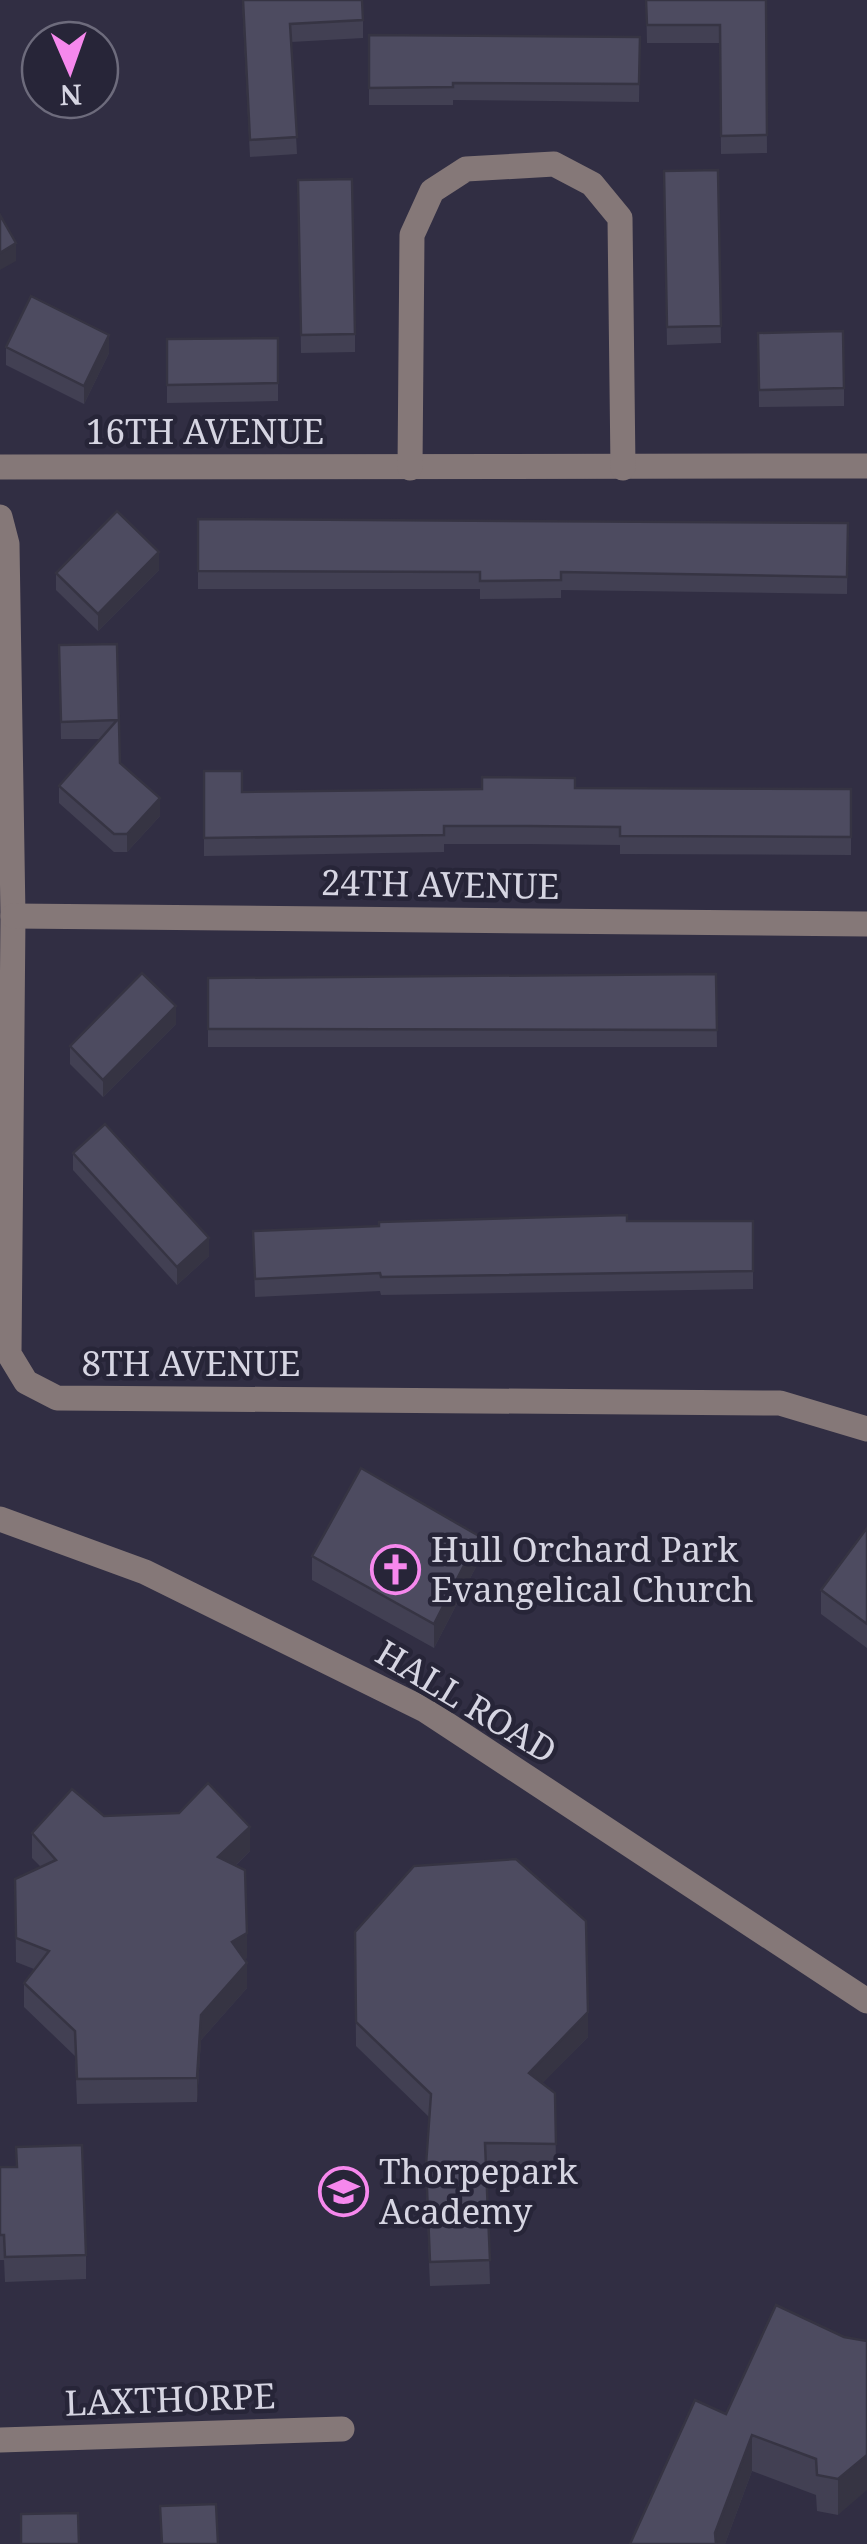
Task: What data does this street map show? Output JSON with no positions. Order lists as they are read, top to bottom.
{
  "streets": {
    "street": [
      "16TH AVENUE",
      "24TH AVENUE",
      "8TH AVENUE",
      "HALL ROAD",
      "LAXTHORPE"
    ]
  },
  "crossings": [
    ["24TH AVENUE", "8TH AVENUE"]
  ],
  "places": {
    "church": ["Hull Orchard Park Evangelical Church"],
    "school or university": ["Thorpepark Academy"]
  },
  "north": "bottom"
}
